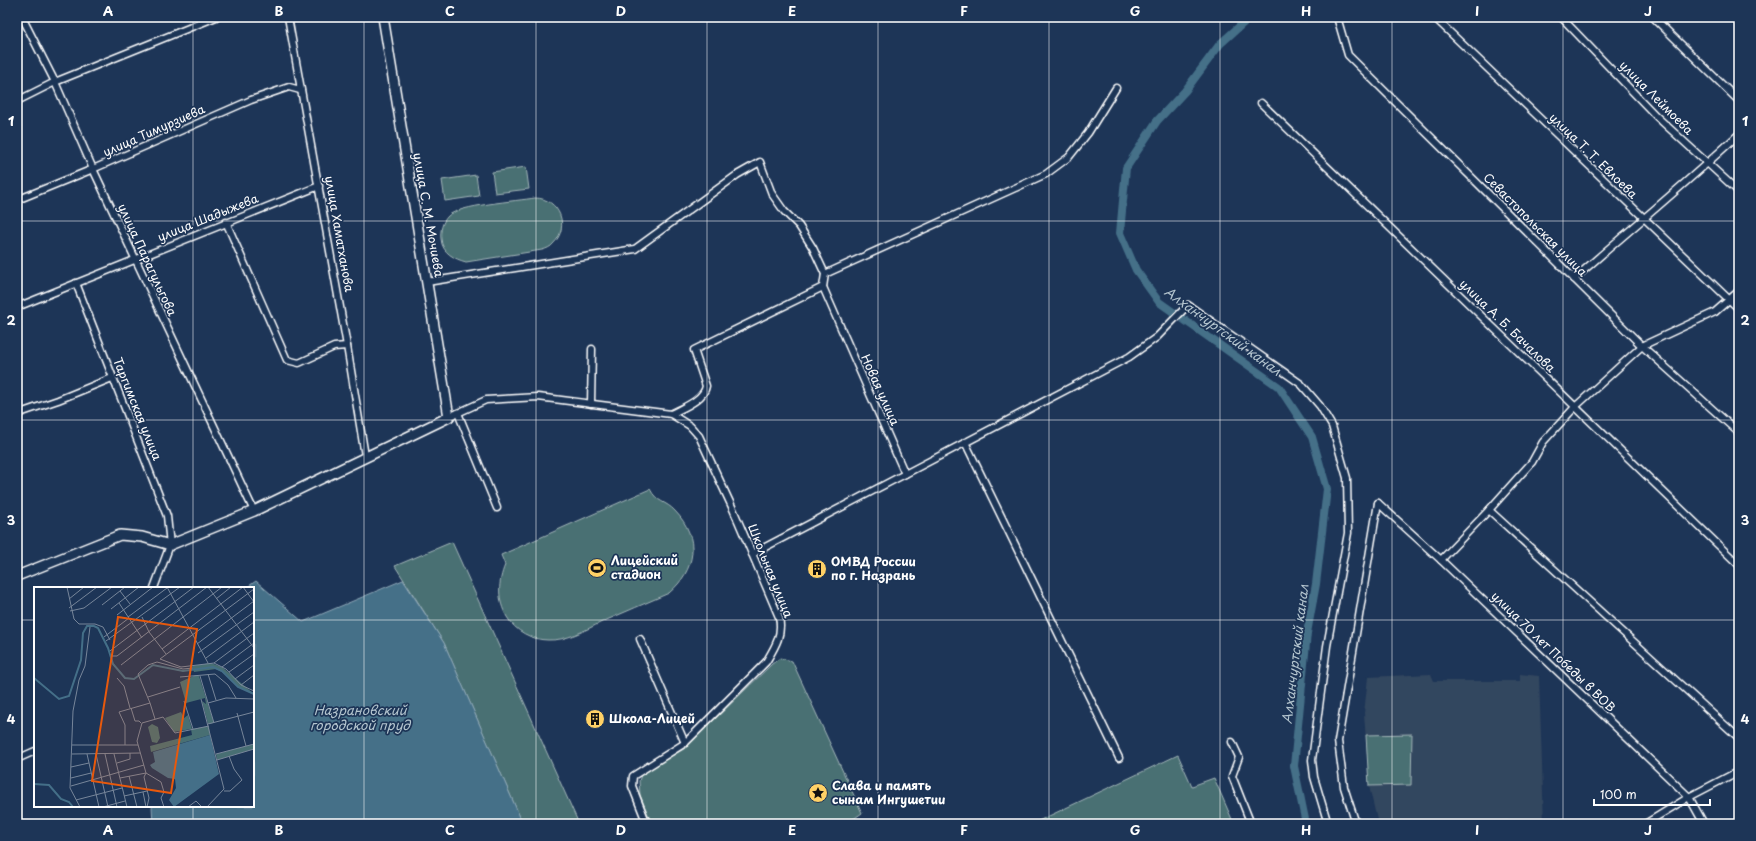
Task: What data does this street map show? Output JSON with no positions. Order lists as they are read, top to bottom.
{
  "streets": {
    "street": [
      "улица Леймоева",
      "улица Тимурзиева",
      "улица Т. Т. Евлоева",
      "улица С. М. Мочиева",
      "улица Шадыжева",
      "Севастопольская улица",
      "улица Хаматханова",
      "улица Парагульгова",
      "улица А. Б. Бачалова",
      "Новая улица",
      "Таргимская улица",
      "Школьная улица",
      "улица 70 лет Победы в ВОВ"
    ]
  },
  "crossings": [
    ["улица Тимурзиева", "улица Хаматханова"],
    ["улица Тимурзиева", "улица Парагульгова"],
    ["улица С. М. Мочиева", "Новая улица"],
    ["улица Шадыжева", "улица Хаматханова"],
    ["улица Шадыжева", "улица Парагульгова"],
    ["улица Шадыжева", "Таргимская улица"]
  ],
  "water": ["Алханчуртский канал", "Назрановский городской пруд"],
  "places": {
    "sports": ["Лицейский стадион"],
    "building": ["ОМВД России по г. Назрань", "Школа-Лицей"],
    "place": ["Слава и память сынам Ингушетии"]
  },
  "scale_bar": "100 m",
  "grid": {
    "columns": [
      "A",
      "B",
      "C",
      "D",
      "E",
      "F",
      "G",
      "H",
      "I",
      "J"
    ],
    "rows": [
      "1",
      "2",
      "3",
      "4"
    ]
  }
}
